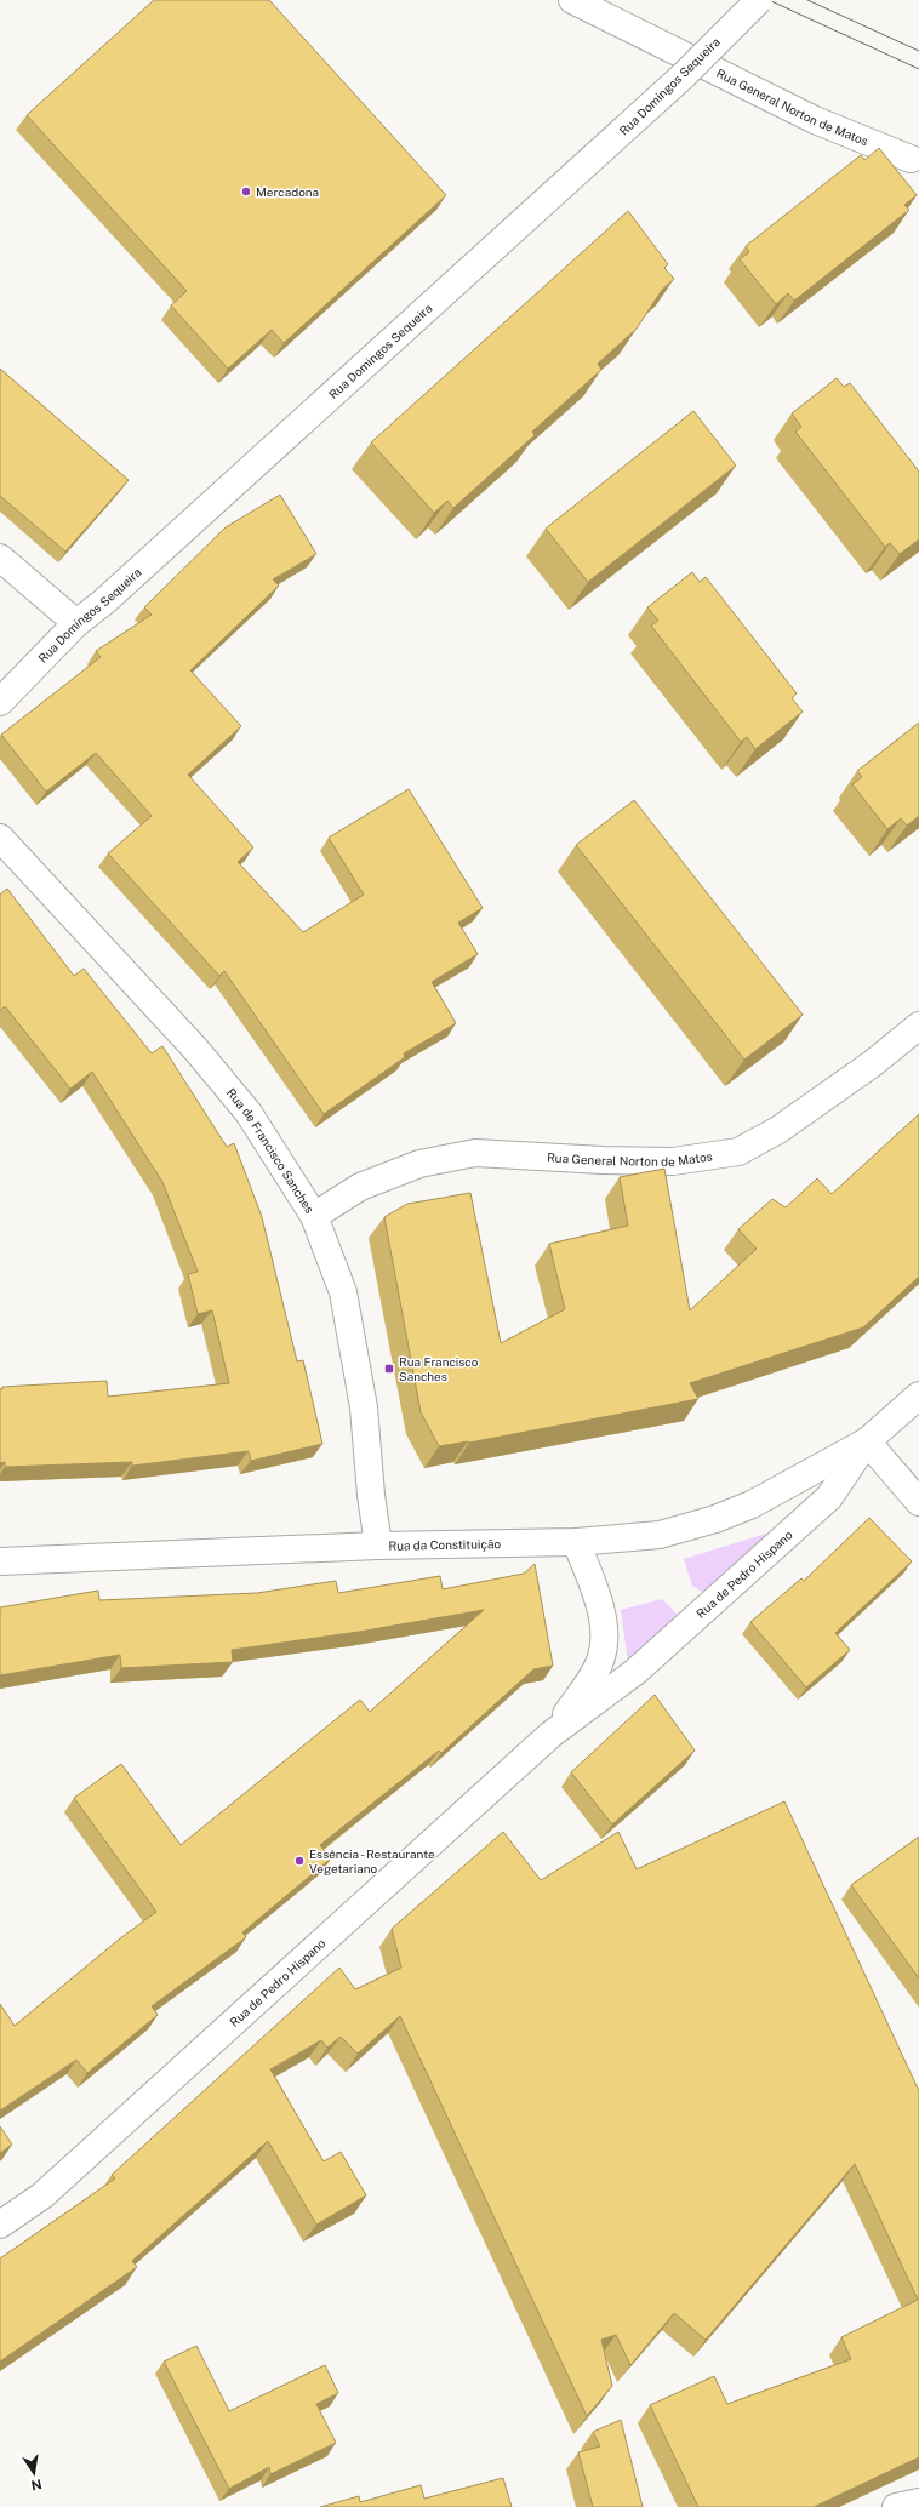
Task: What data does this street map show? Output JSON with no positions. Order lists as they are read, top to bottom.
{
  "streets": {
    "street": [
      "Rua Domingos Sequeira",
      "Rua General Norton de Matos",
      "Rua de Francisco Sanches",
      "Rua da Constituição",
      "Rua de Pedro Hispano"
    ]
  },
  "crossings": [
    ["Rua General Norton de Matos", "Rua de Francisco Sanches"],
    ["Rua de Francisco Sanches", "Rua da Constituição"],
    ["Rua da Constituição", "Rua de Pedro Hispano"]
  ],
  "places": {
    "other": ["Mercadona", "Essência - Restaurante Vegetariano"],
    "transit": ["Rua Francisco Sanches"]
  },
  "north": "bottom"
}
